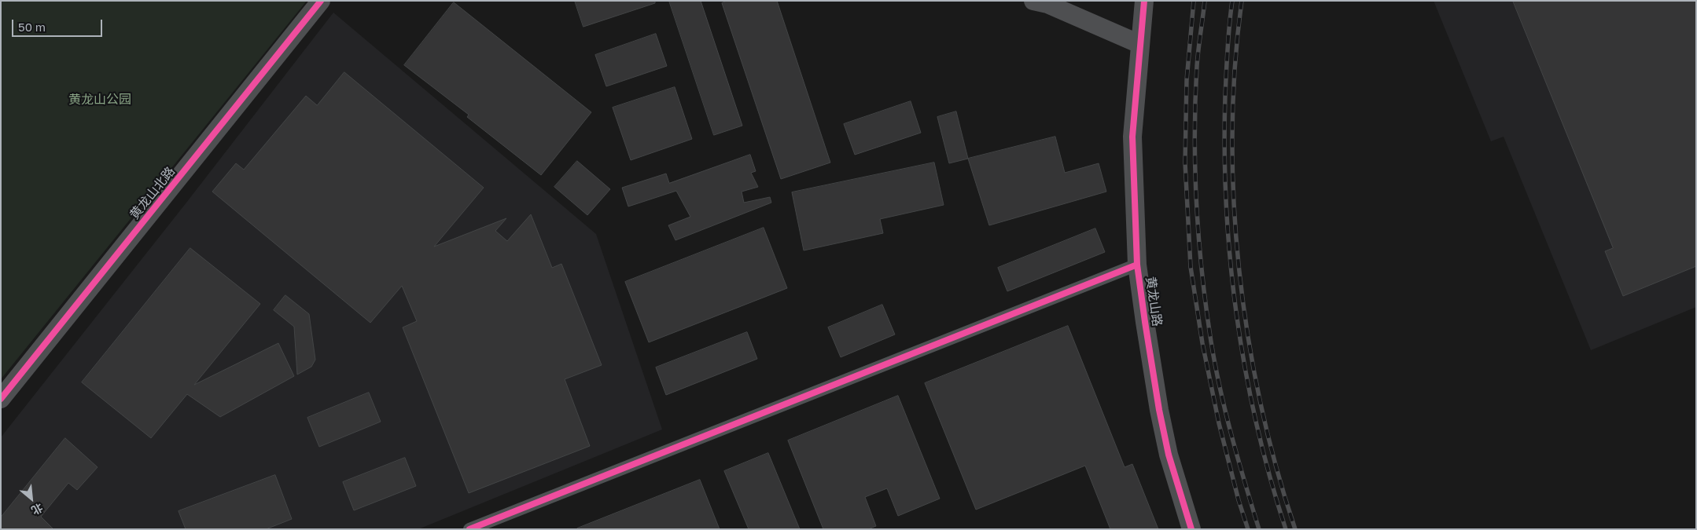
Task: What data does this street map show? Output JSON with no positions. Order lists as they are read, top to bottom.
{
  "streets": {
    "street": ["黄龙山北路", "黄龙山路"]
  },
  "parks": ["黄龙山公园"],
  "scale_bar": "50 m",
  "north": "bottom right"
}
